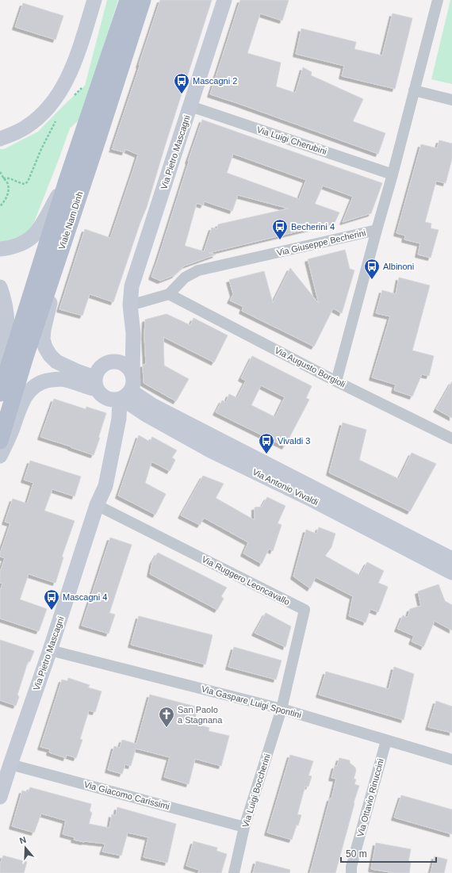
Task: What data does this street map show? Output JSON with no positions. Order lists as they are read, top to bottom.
{
  "streets": {
    "main road": ["Viale Nam Dinh"],
    "street": [
      "Via Luigi Cherubini",
      "Via Pietro Mascagni",
      "Via Giuseppe Becherini",
      "Via Augusto Borgioli",
      "Via Antonio Vivaldi",
      "Via Ruggero Leoncavallo",
      "Via Gaspare Luigi Spontini",
      "Via Luigi Boccherini",
      "Via Giacomo Carissimi",
      "Via Ottavio Rinuccini"
    ]
  },
  "crossings": [
    ["Via Luigi Cherubini", "Via Pietro Mascagni"],
    ["Via Luigi Cherubini", "Via Giuseppe Becherini"],
    ["Via Pietro Mascagni", "Via Antonio Vivaldi"],
    ["Via Pietro Mascagni", "Via Ruggero Leoncavallo"],
    ["Via Pietro Mascagni", "Via Gaspare Luigi Spontini"],
    ["Via Pietro Mascagni", "Via Giacomo Carissimi"],
    ["Via Giuseppe Becherini", "Via Augusto Borgioli"],
    ["Via Ruggero Leoncavallo", "Via Gaspare Luigi Spontini"],
    ["Via Ruggero Leoncavallo", "Via Luigi Boccherini"],
    ["Via Gaspare Luigi Spontini", "Via Luigi Boccherini"],
    ["Via Gaspare Luigi Spontini", "Via Ottavio Rinuccini"],
    ["Via Luigi Boccherini", "Via Giacomo Carissimi"]
  ],
  "places": {
    "bus stop": [
      "Mascagni 2",
      "Becherini 4",
      "Albinoni",
      "Vivaldi 3",
      "Mascagni 4"
    ],
    "church": ["San Paolo a Stagnana"]
  },
  "scale_bar": "50 m",
  "north": "top"
}
